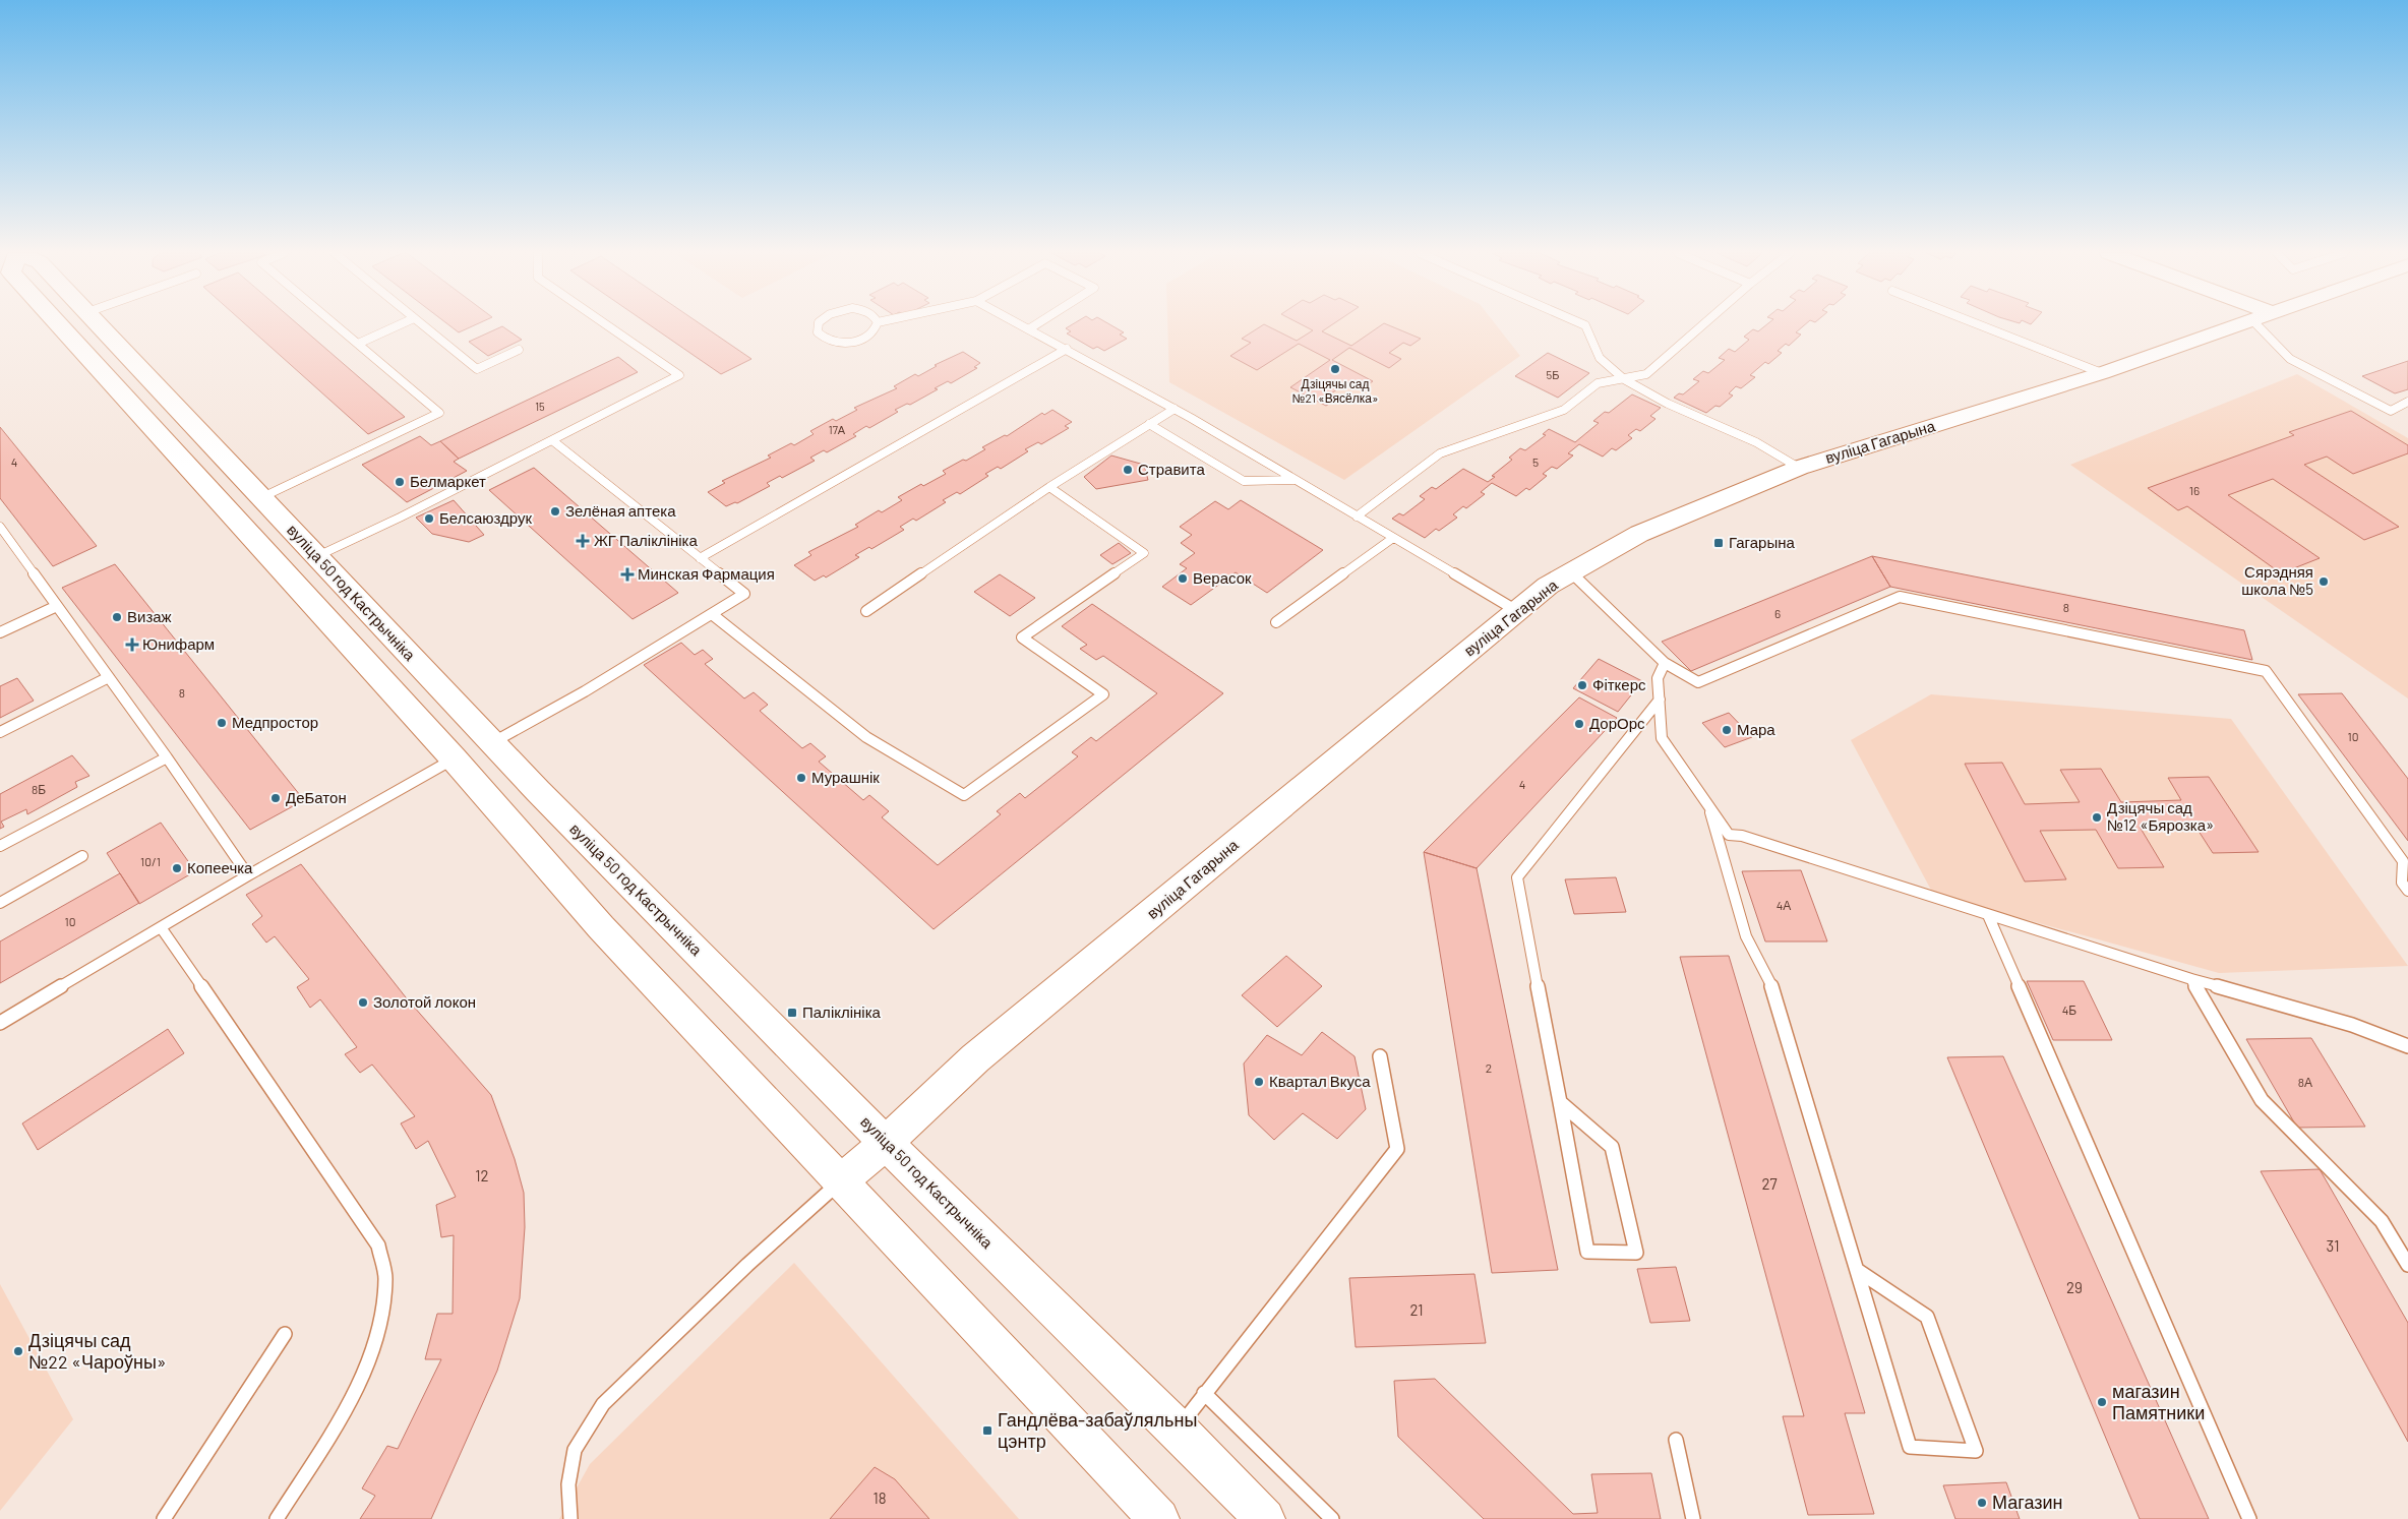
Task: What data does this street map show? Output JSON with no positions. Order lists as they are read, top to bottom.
{
  "streets": {
    "main road": ["вуліца Гагарына", "вуліца 50 год Кастрычніка"]
  },
  "crossings": [
    ["вуліца Гагарына", "вуліца 50 год Кастрычніка"]
  ],
  "places": {
    "other": [
      "Дзіцячы сад №21 «Вясёлка»",
      "Стравита",
      "Белмаркет",
      "Зелёная аптека",
      "Белсаюздрук",
      "Верасок",
      "Сярэдняя школа №5",
      "Визаж",
      "Фіткерс",
      "Медпростор",
      "ДорОрс",
      "Мара",
      "Мурашнік",
      "ДеБатон",
      "Дзіцячы сад №12 «Бярозка»",
      "Копеечка",
      "Золотой локон",
      "Квартал Вкуса",
      "Дзіцячы сад №22 «Чароўны»",
      "магазин Памятники",
      "Магазин"
    ],
    "health": ["ЖГ Паліклініка", "Минская Фармация", "Юнифарм"],
    "transit": ["Гагарына", "Паліклініка", "Гандлёва-забаўляльны цэнтр"]
  },
  "house_numbers": [
    "5Б",
    "15",
    "17А",
    "4",
    "5",
    "16",
    "8",
    "6",
    "8",
    "10",
    "4",
    "8Б",
    "10/1",
    "4А",
    "10",
    "4Б",
    "2",
    "8А",
    "12",
    "27",
    "31",
    "29",
    "21",
    "18"
  ]
}
